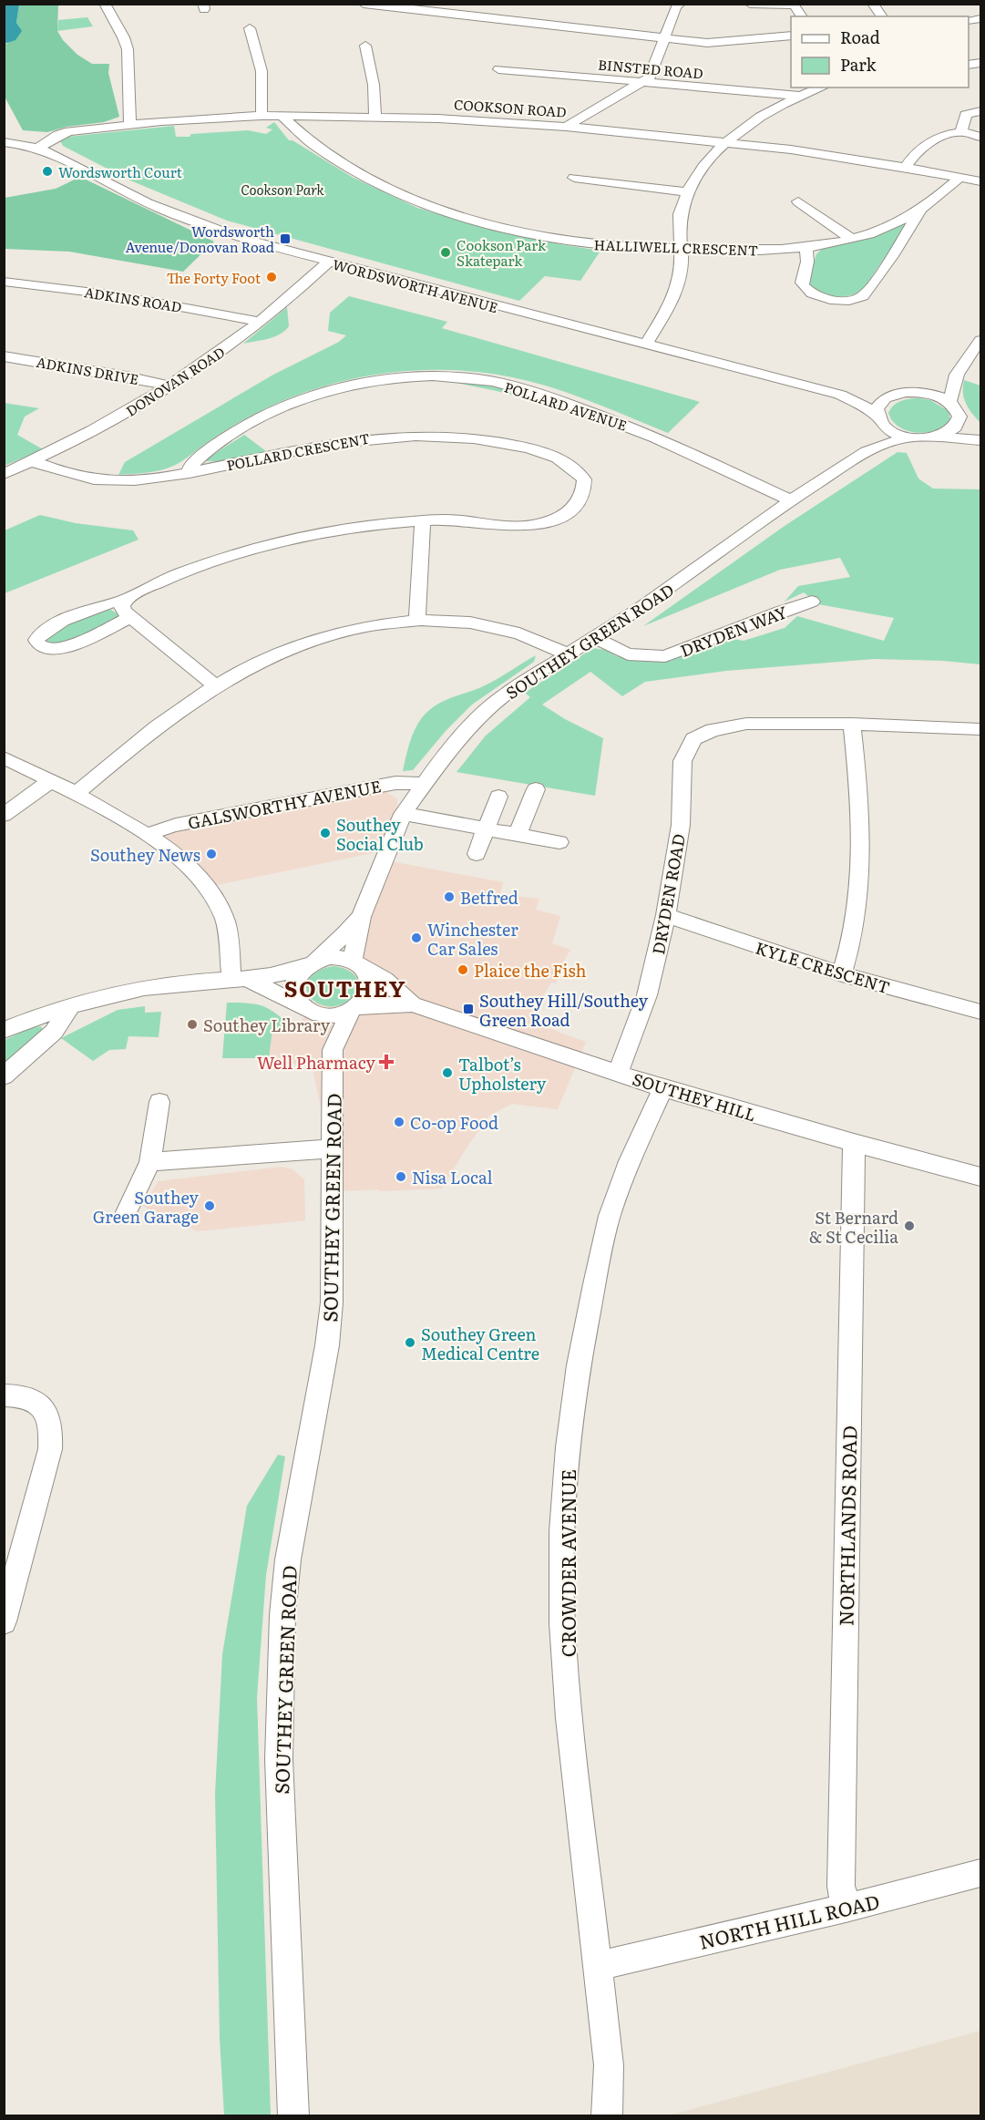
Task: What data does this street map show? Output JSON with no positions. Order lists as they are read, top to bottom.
{
  "streets": {
    "street": [
      "BINSTED ROAD",
      "COOKSON ROAD",
      "HALLIWELL CRESCENT",
      "WORDSWORTH AVENUE",
      "ADKINS ROAD",
      "ADKINS DRIVE",
      "DONOVAN ROAD",
      "POLLARD AVENUE",
      "POLLARD CRESCENT",
      "DRYDEN WAY",
      "SOUTHEY GREEN ROAD",
      "GALSWORTHY AVENUE",
      "DRYDEN ROAD",
      "KYLE CRESCENT",
      "SOUTHEY HILL",
      "NORTHLANDS ROAD",
      "CROWDER AVENUE",
      "NORTH HILL ROAD"
    ]
  },
  "crossings": [
    ["COOKSON ROAD", "HALLIWELL CRESCENT"],
    ["COOKSON ROAD", "WORDSWORTH AVENUE"],
    ["WORDSWORTH AVENUE", "DONOVAN ROAD"],
    ["WORDSWORTH AVENUE", "SOUTHEY GREEN ROAD"],
    ["ADKINS ROAD", "DONOVAN ROAD"],
    ["ADKINS DRIVE", "DONOVAN ROAD"],
    ["DONOVAN ROAD", "POLLARD CRESCENT"],
    ["POLLARD AVENUE", "POLLARD CRESCENT"],
    ["POLLARD AVENUE", "SOUTHEY GREEN ROAD"],
    ["DRYDEN WAY", "SOUTHEY GREEN ROAD"],
    ["SOUTHEY GREEN ROAD", "GALSWORTHY AVENUE"],
    ["SOUTHEY GREEN ROAD", "SOUTHEY HILL"],
    ["DRYDEN ROAD", "KYLE CRESCENT"],
    ["DRYDEN ROAD", "SOUTHEY HILL"],
    ["SOUTHEY HILL", "NORTHLANDS ROAD"],
    ["SOUTHEY HILL", "CROWDER AVENUE"],
    ["NORTHLANDS ROAD", "NORTH HILL ROAD"],
    ["CROWDER AVENUE", "NORTH HILL ROAD"]
  ],
  "districts": ["SOUTHEY"],
  "parks": ["Cookson Park"],
  "places": {
    "other": [
      "Wordsworth Court",
      "Cookson Park Skatepark",
      "The Forty Foot",
      "Southey Social Club",
      "Southey News",
      "Betfred",
      "Winchester Car Sales",
      "Plaice the Fish",
      "Southey Library",
      "Talbot’s Upholstery",
      "Co-op Food",
      "Nisa Local",
      "Southey Green Garage",
      "St Bernard & St Cecilia",
      "Southey Green Medical Centre"
    ],
    "transit": ["Wordsworth Avenue/Donovan Road", "Southey Hill/Southey Green Road"],
    "health": ["Well Pharmacy"]
  },
  "legend": ["Road", "Park"]
}
